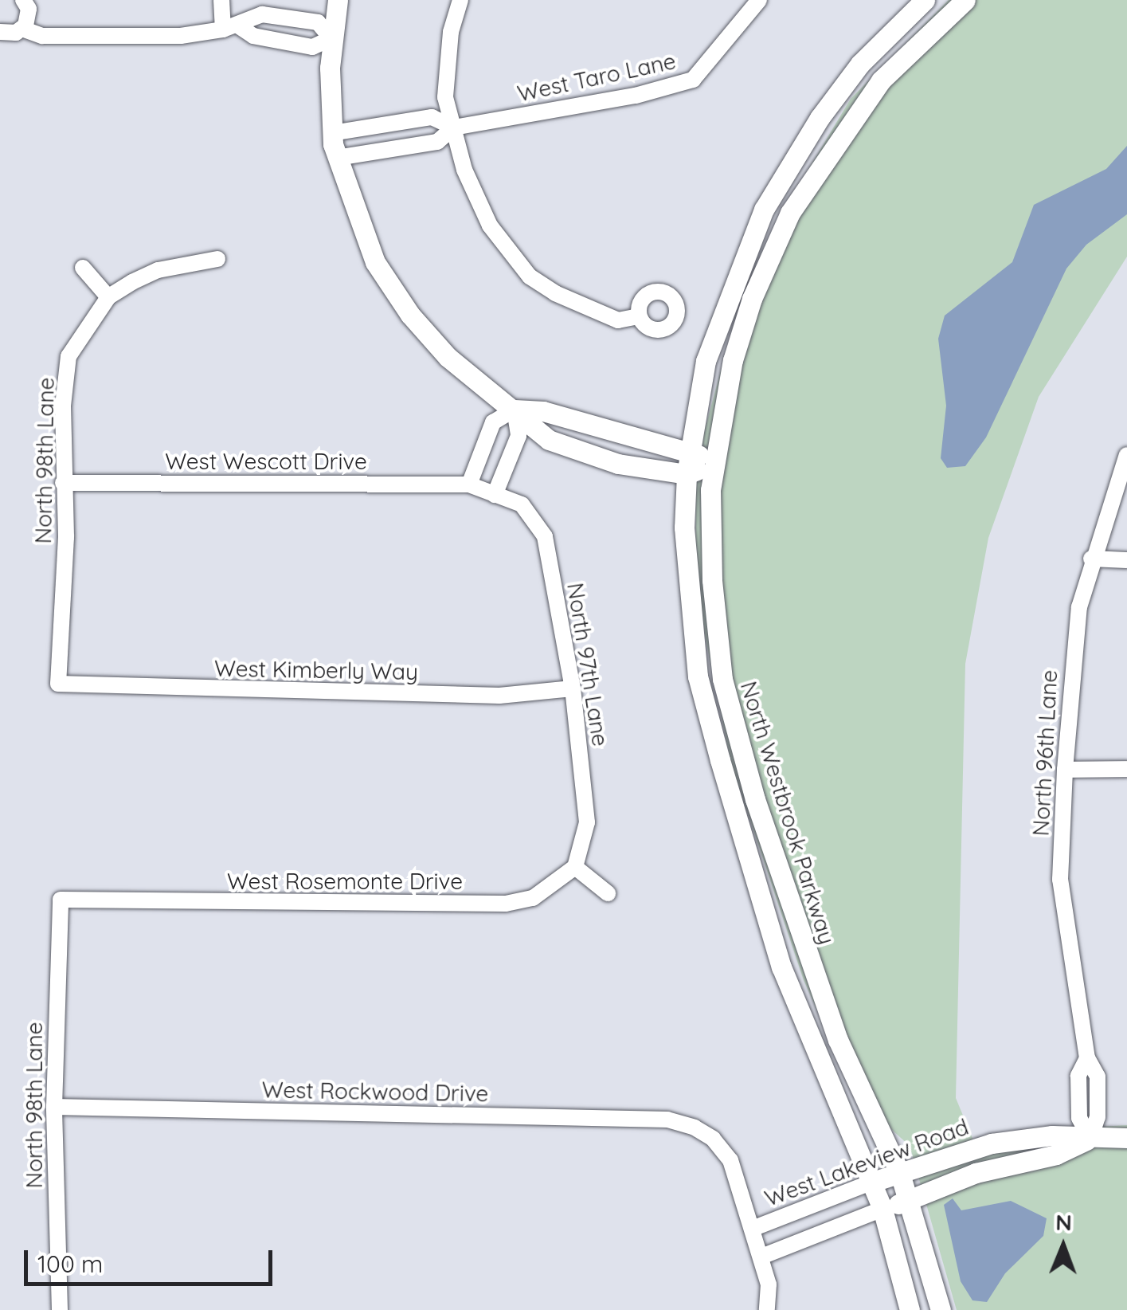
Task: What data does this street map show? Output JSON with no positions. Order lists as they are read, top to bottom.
{
  "streets": {
    "street": [
      "West Taro Lane",
      "North 98th Lane",
      "West Wescott Drive",
      "North 97th Lane",
      "West Kimberly Way",
      "North 96th Lane",
      "North Westbrook Parkway",
      "West Rosemonte Drive",
      "West Rockwood Drive",
      "West Lakeview Road"
    ]
  },
  "crossings": [
    ["North 98th Lane", "West Wescott Drive"],
    ["North 98th Lane", "West Kimberly Way"],
    ["North 98th Lane", "West Rosemonte Drive"],
    ["North 98th Lane", "West Rockwood Drive"],
    ["West Wescott Drive", "North 97th Lane"],
    ["North 97th Lane", "West Kimberly Way"],
    ["North 97th Lane", "West Rosemonte Drive"],
    ["North 96th Lane", "West Lakeview Road"],
    ["North Westbrook Parkway", "West Lakeview Road"],
    ["West Rockwood Drive", "West Lakeview Road"]
  ],
  "scale_bar": "100 m",
  "north": "top"
}
